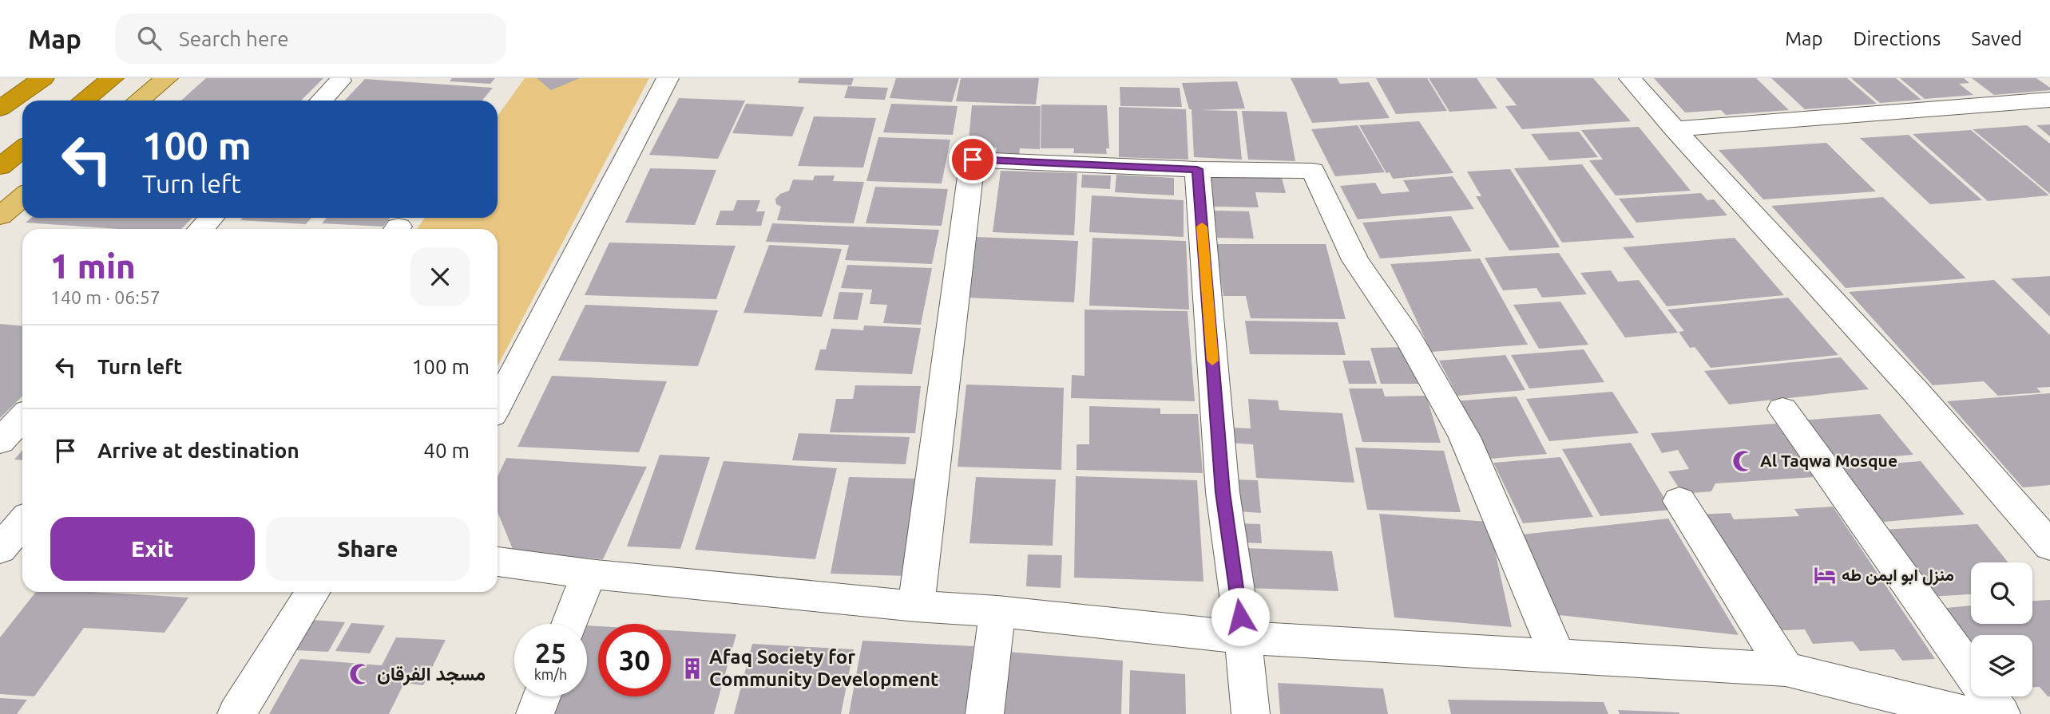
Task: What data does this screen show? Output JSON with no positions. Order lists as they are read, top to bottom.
{
  "places": {
    "mosque": ["Al Taqwa Mosque", "مسجد الفرقان"],
    "hotel": ["منزل ابو ايمن طه"],
    "building": ["Afaq Society for Community Development"]
  },
  "page": {
    "header": "Map",
    "search": "Search here",
    "nav": ["Map", "Directions", "Saved"],
    "turn": ["100 m", "Turn left"],
    "heading": ["1 min", "140 m · 06:57"],
    "list": [
      {
        "name": "Turn left",
        "value": "100 m"
      },
      {
        "name": "Arrive at destination",
        "value": "40 m"
      }
    ],
    "buttons": ["Exit", "Share"],
    "speed": "25 km/h",
    "limit": "30"
  }
}
